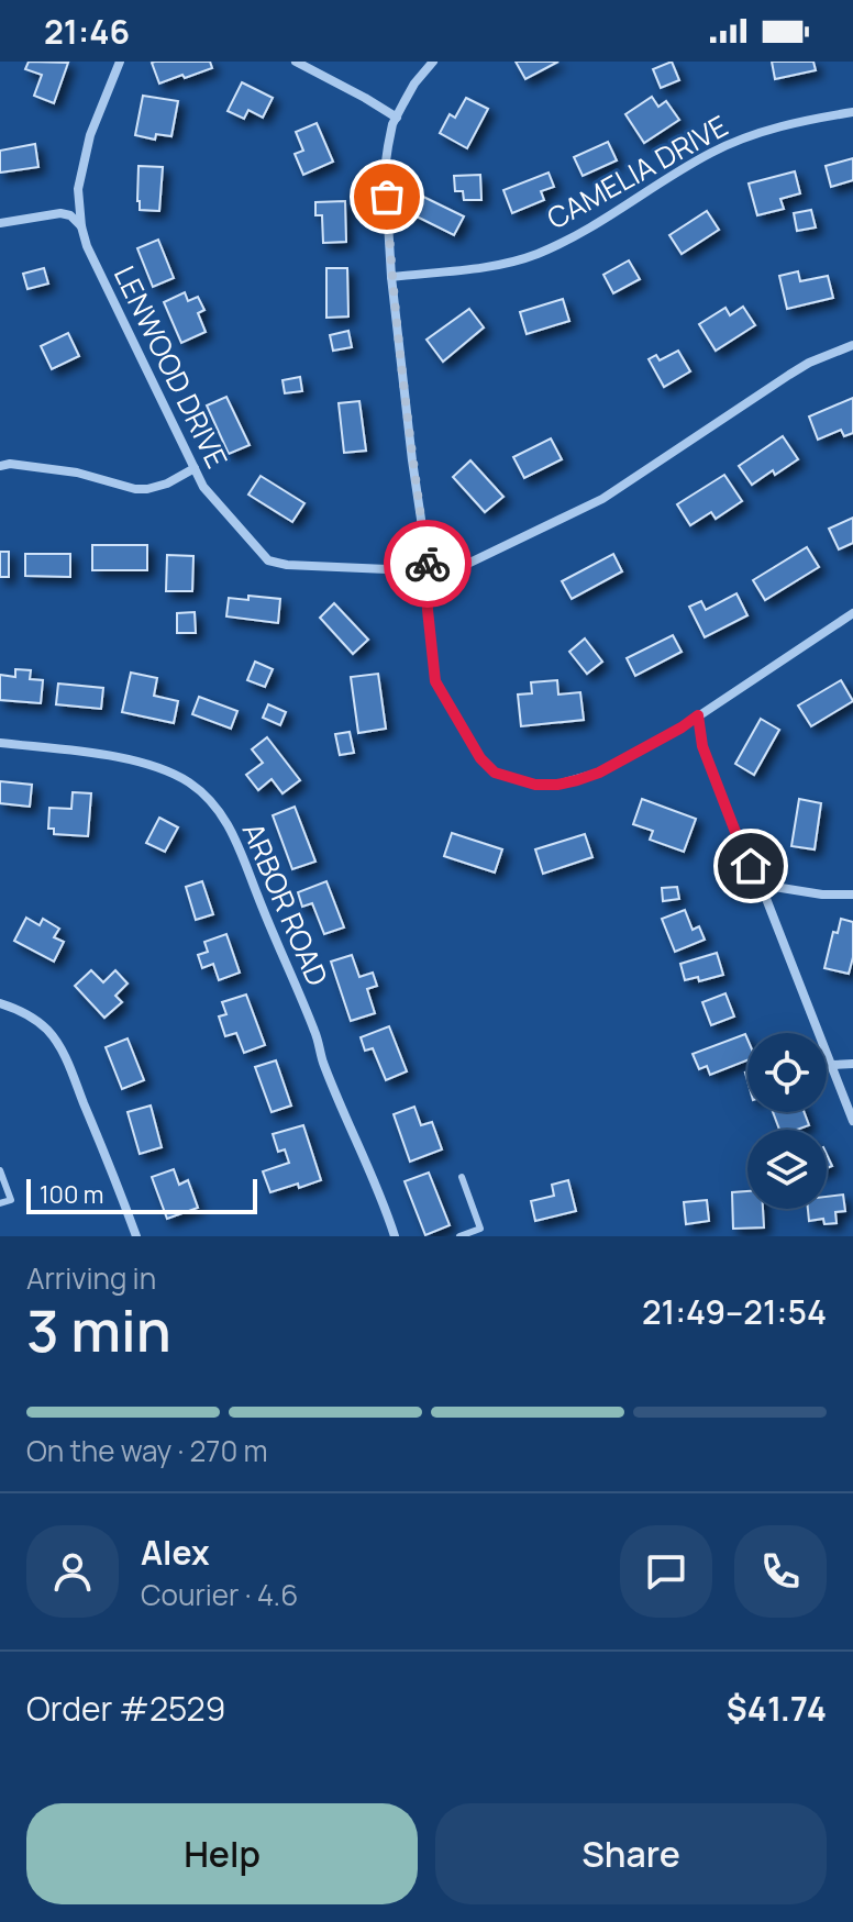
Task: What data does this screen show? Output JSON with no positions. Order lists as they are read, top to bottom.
{
  "streets": {
    "street": ["CAMELIA DRIVE", "LENWOOD DRIVE", "ARBOR ROAD"]
  },
  "scale_bar": "100 m",
  "page": {
    "status": "21:46",
    "scale": "100 m",
    "heading": ["3 min", "Arriving in", "21:49–21:54"],
    "panel": [
      "Alex",
      "Courier · 4.6",
      "Order #2529",
      "$41.74"
    ],
    "bar": "On the way · 270 m",
    "buttons": ["Help", "Share"]
  }
}
